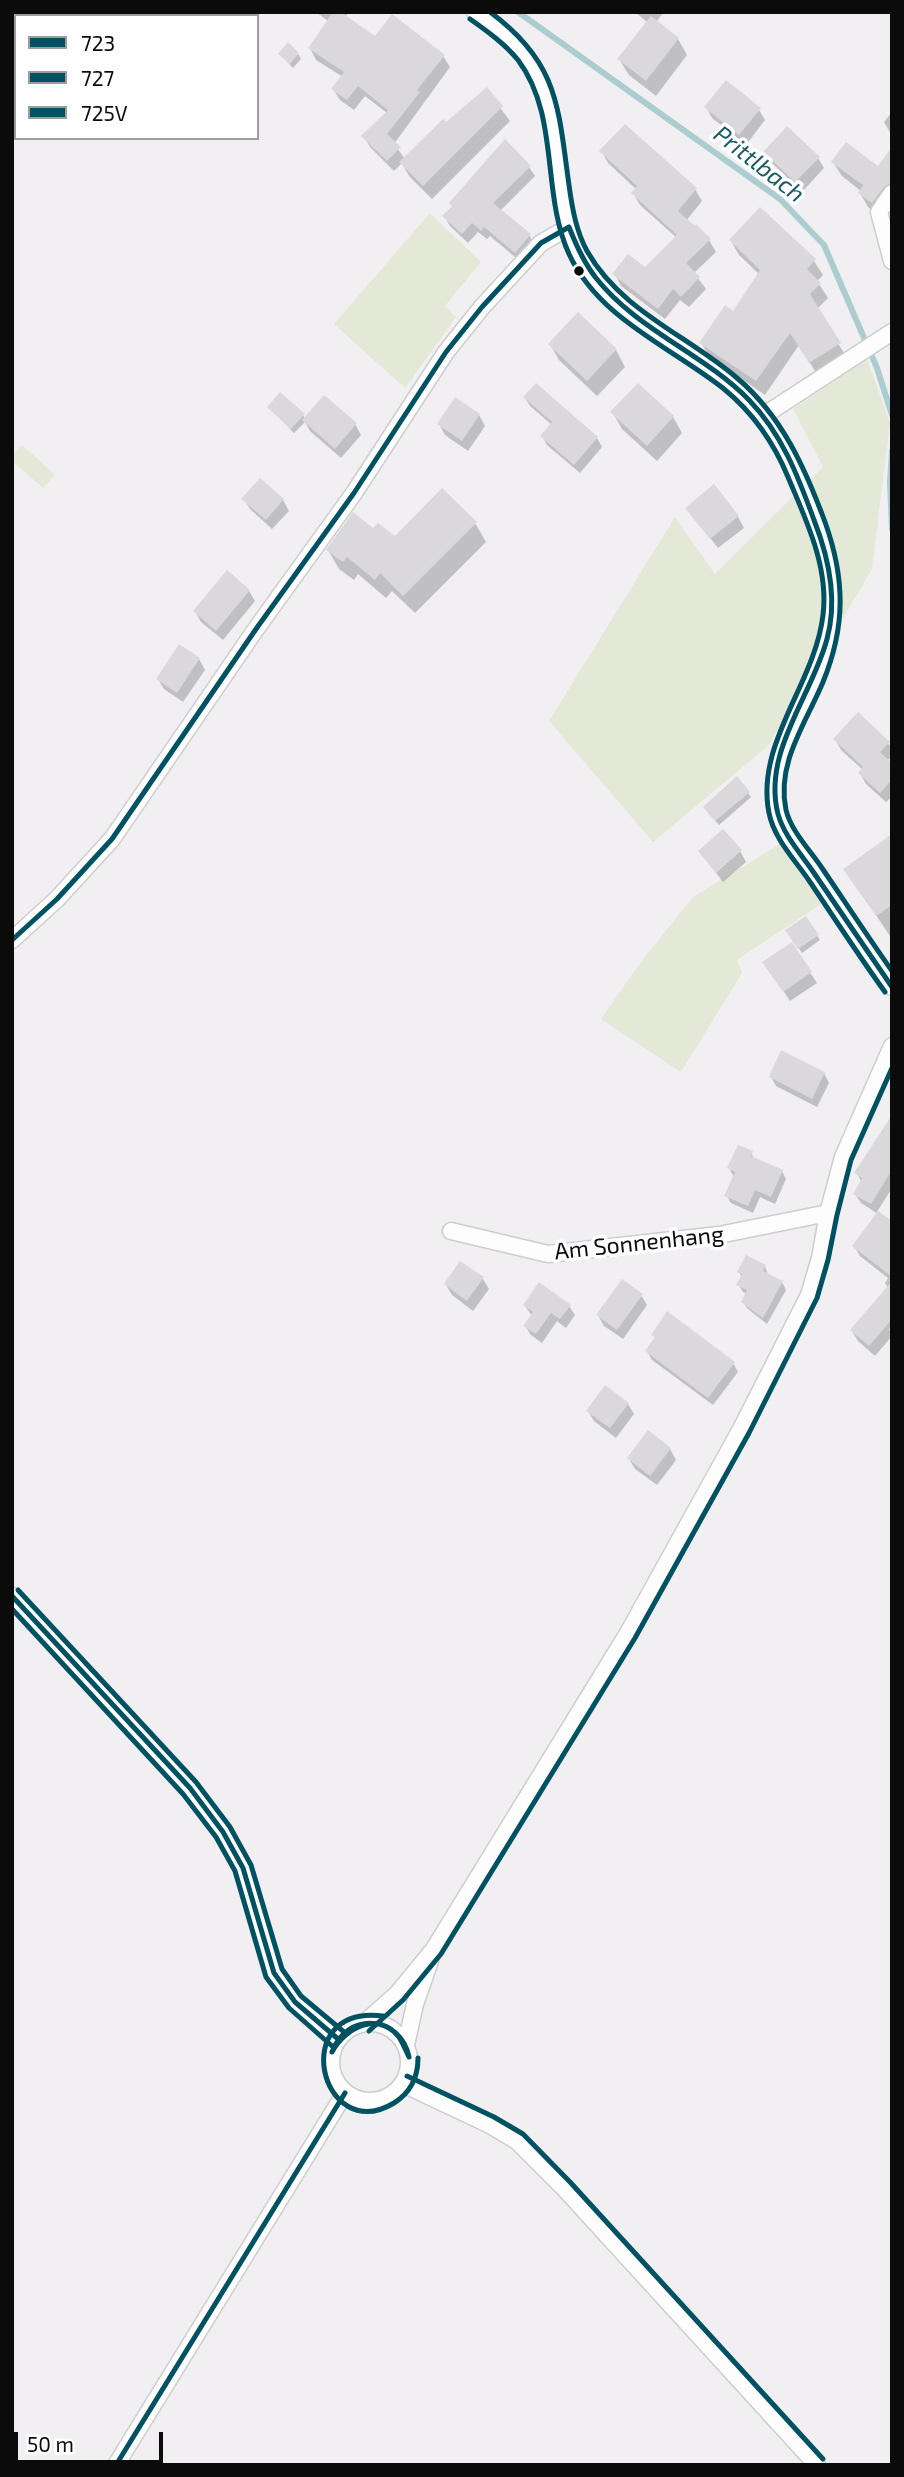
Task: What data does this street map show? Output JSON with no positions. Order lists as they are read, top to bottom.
{
  "streets": {
    "street": ["Am Sonnenhang"]
  },
  "water": ["Prittlbach"],
  "lines": ["transit line 725V", "transit line 727", "transit line 723"],
  "legend": ["723", "727", "725V"],
  "scale_bar": "50 m"
}
